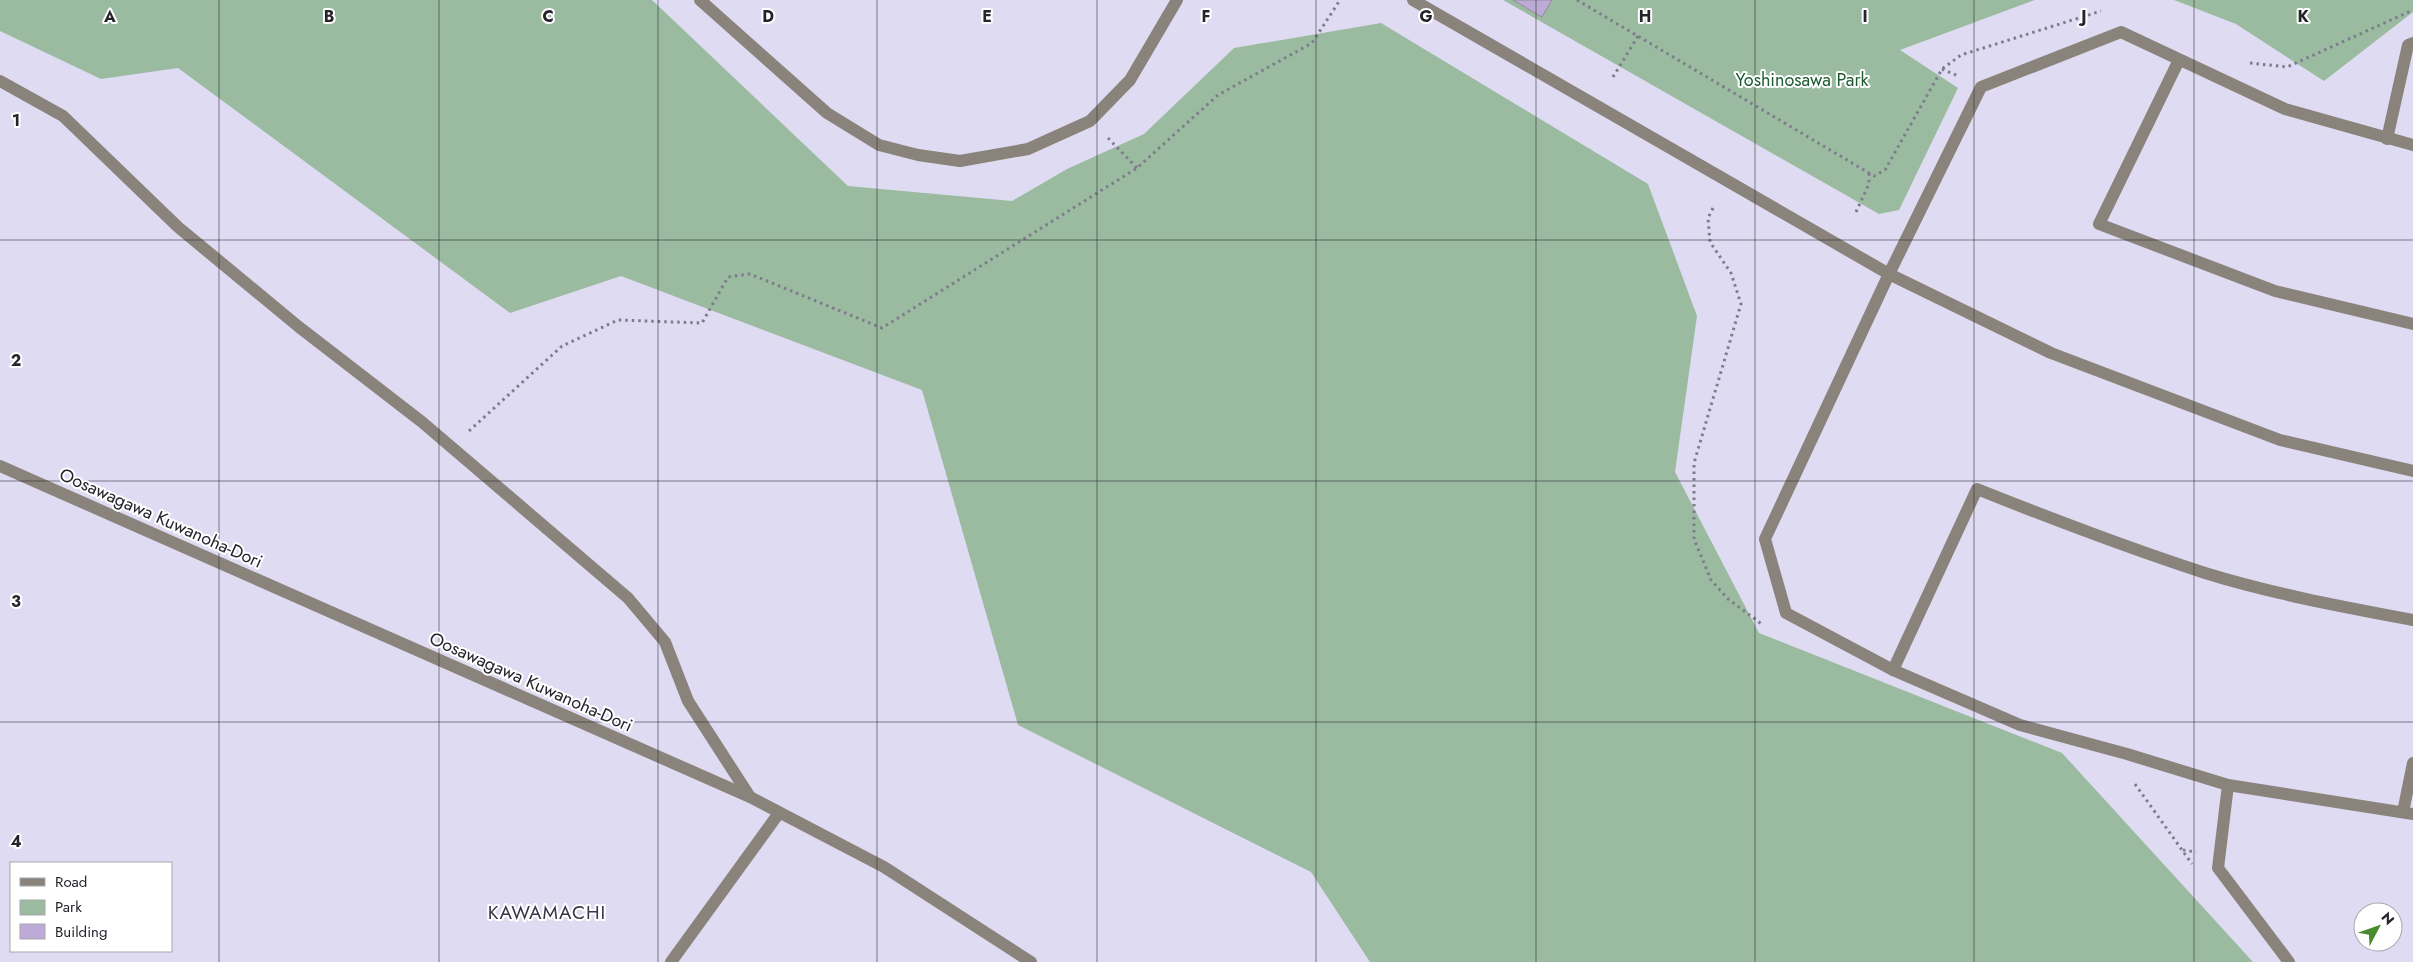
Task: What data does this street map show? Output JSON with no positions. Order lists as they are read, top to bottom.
{
  "streets": {
    "street": ["Oosawagawa Kuwanoha-Dori"]
  },
  "districts": ["KAWAMACHI"],
  "parks": ["Yoshinosawa Park"],
  "legend": ["Road", "Park", "Building"],
  "north": "top right",
  "grid": {
    "columns": [
      "A",
      "B",
      "C",
      "D",
      "E",
      "F",
      "G",
      "H",
      "I",
      "J",
      "K"
    ],
    "rows": [
      "1",
      "2",
      "3",
      "4"
    ]
  }
}
